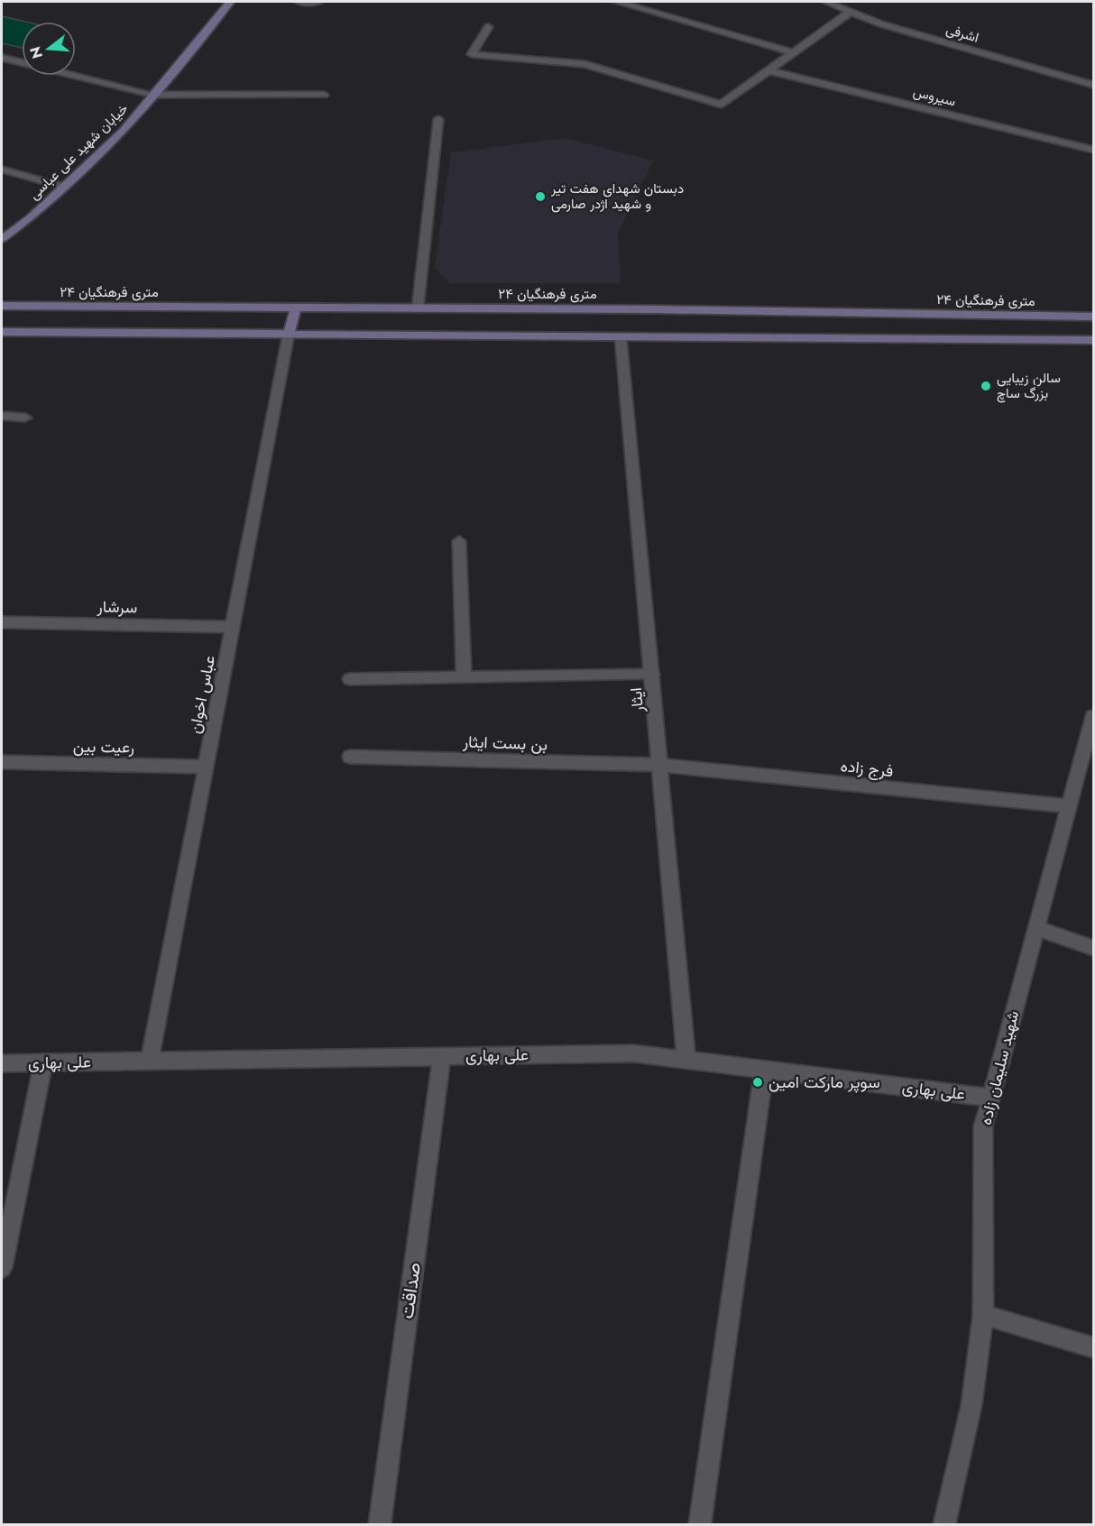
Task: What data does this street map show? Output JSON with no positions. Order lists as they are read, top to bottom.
{
  "streets": {
    "main road": ["خیابان شهید علی عباسی", "۲۴ متری فرهنگیان"],
    "street": [
      "اشرفی",
      "سیروس",
      "سرشار",
      "عباس اخوان",
      "ایثار",
      "بن بست ایثار",
      "رعیت بین",
      "فرج زاده",
      "علی بهاری",
      "شهید سلیمان زاده",
      "صداقت"
    ]
  },
  "crossings": [
    ["سرشار", "عباس اخوان"],
    ["عباس اخوان", "رعیت بین"],
    ["عباس اخوان", "علی بهاری"],
    ["ایثار", "بن بست ایثار"],
    ["ایثار", "فرج زاده"],
    ["ایثار", "علی بهاری"],
    ["بن بست ایثار", "فرج زاده"],
    ["فرج زاده", "شهید سلیمان زاده"],
    ["علی بهاری", "شهید سلیمان زاده"],
    ["علی بهاری", "صداقت"]
  ],
  "places": ["دبستان شهدای هفت تیر و شهید اژدر صارمی", "سالن زیبایی بزرگ ساچ", "سوپر مارکت امین"],
  "north": "left"
}
